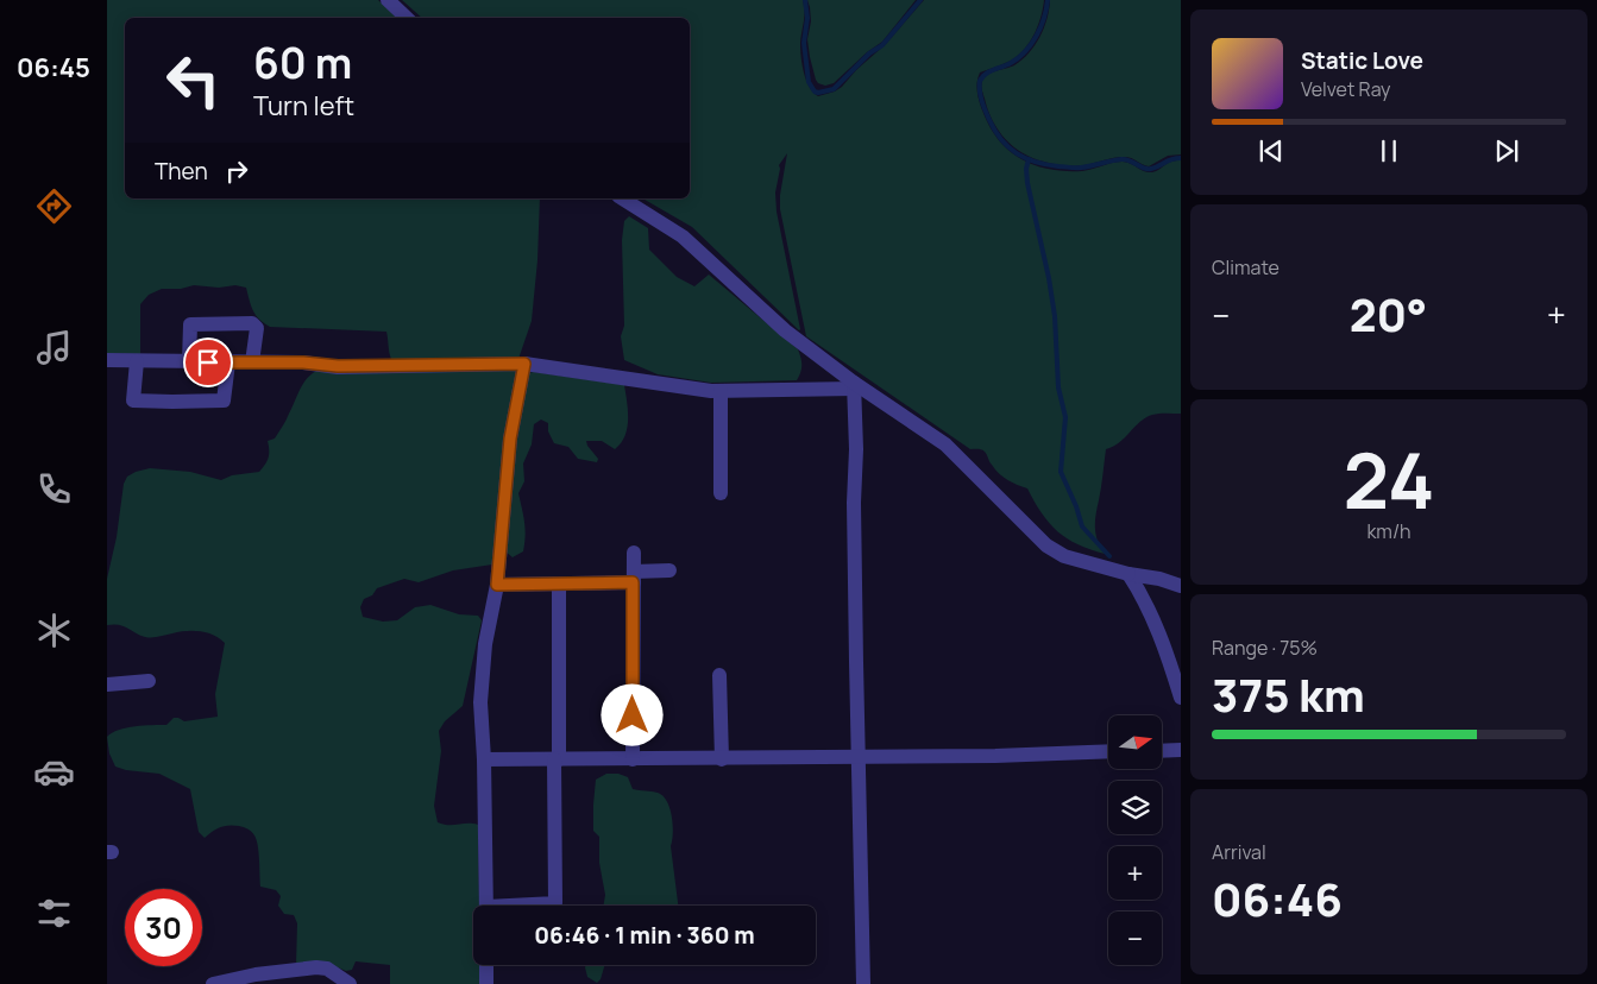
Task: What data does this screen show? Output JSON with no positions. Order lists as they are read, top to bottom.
{
  "north": "right",
  "page": {
    "tabs": "06:45",
    "turn": ["60 m", "Turn left"],
    "song": ["Static Love", "Velvet Ray"],
    "then": "Then",
    "tile": [
      "Climate",
      ["24", "km/h"],
      ["Range · 75%", "375 km"],
      ["Arrival", "06:46"]
    ],
    "heat": ["−", "20°", "+"],
    "map_buttons": ["+", "−"],
    "limit": "30",
    "trip": "06:46 · 1 min · 360 m"
  }
}
